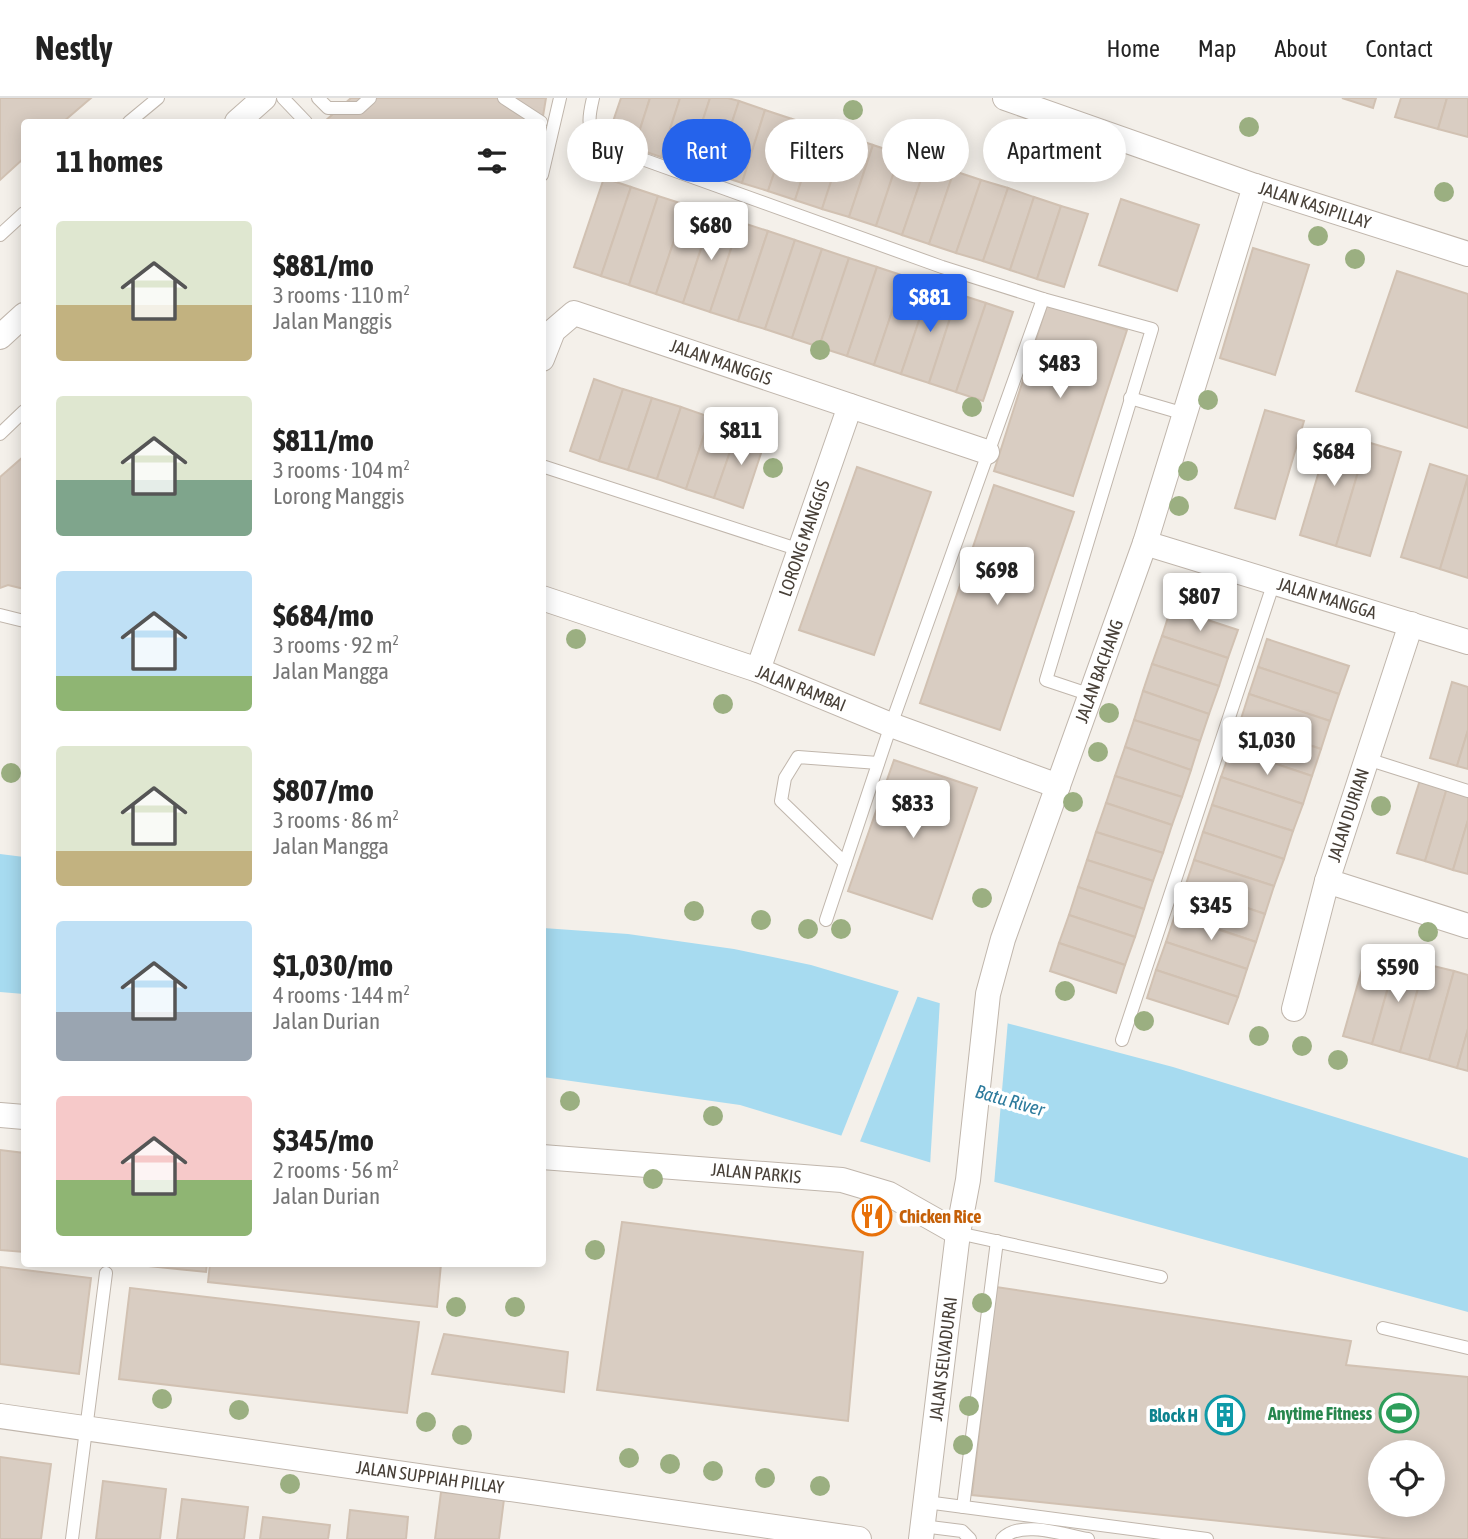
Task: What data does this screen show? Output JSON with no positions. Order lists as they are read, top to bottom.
{
  "streets": {
    "street": [
      "JALAN KASIPILLAY",
      "JALAN MANGGIS",
      "LORONG MANGGIS",
      "JALAN MANGGA",
      "JALAN BACHANG",
      "JALAN RAMBAI",
      "JALAN DURIAN",
      "JALAN PARKIS",
      "JALAN SELVADURAI",
      "JALAN SUPPIAH PILLAY"
    ]
  },
  "crossings": [
    ["JALAN KASIPILLAY", "JALAN BACHANG"],
    ["JALAN MANGGIS", "LORONG MANGGIS"],
    ["LORONG MANGGIS", "JALAN RAMBAI"],
    ["JALAN MANGGA", "JALAN BACHANG"],
    ["JALAN MANGGA", "JALAN DURIAN"],
    ["JALAN BACHANG", "JALAN RAMBAI"],
    ["JALAN BACHANG", "JALAN SELVADURAI"],
    ["JALAN PARKIS", "JALAN SELVADURAI"]
  ],
  "water": ["Batu River"],
  "places": {
    "restaurant": ["Chicken Rice"],
    "sports": ["Anytime Fitness"],
    "building": ["Block H"]
  },
  "page": {
    "header": "Nestly",
    "nav": [
      "Home",
      "Map",
      "About",
      "Contact"
    ],
    "chip": [
      "Buy",
      "Rent",
      "Filters",
      "New",
      "Apartment"
    ],
    "heading": "11 homes",
    "price": [
      "$680",
      "$881",
      "$483",
      "$811",
      "$684",
      "$698",
      "$807",
      "$1,030",
      "$833",
      "$345",
      "$590"
    ],
    "list": [
      {
        "name": "$881/mo",
        "note": "3 rooms · 110 m² · Jalan Manggis"
      },
      {
        "name": "$811/mo",
        "note": "3 rooms · 104 m² · Lorong Manggis"
      },
      {
        "name": "$684/mo",
        "note": "3 rooms · 92 m² · Jalan Mangga"
      },
      {
        "name": "$807/mo",
        "note": "3 rooms · 86 m² · Jalan Mangga"
      },
      {
        "name": "$1,030/mo",
        "note": "4 rooms · 144 m² · Jalan Durian"
      },
      {
        "name": "$345/mo",
        "note": "2 rooms · 56 m² · Jalan Durian"
      }
    ]
  }
}
